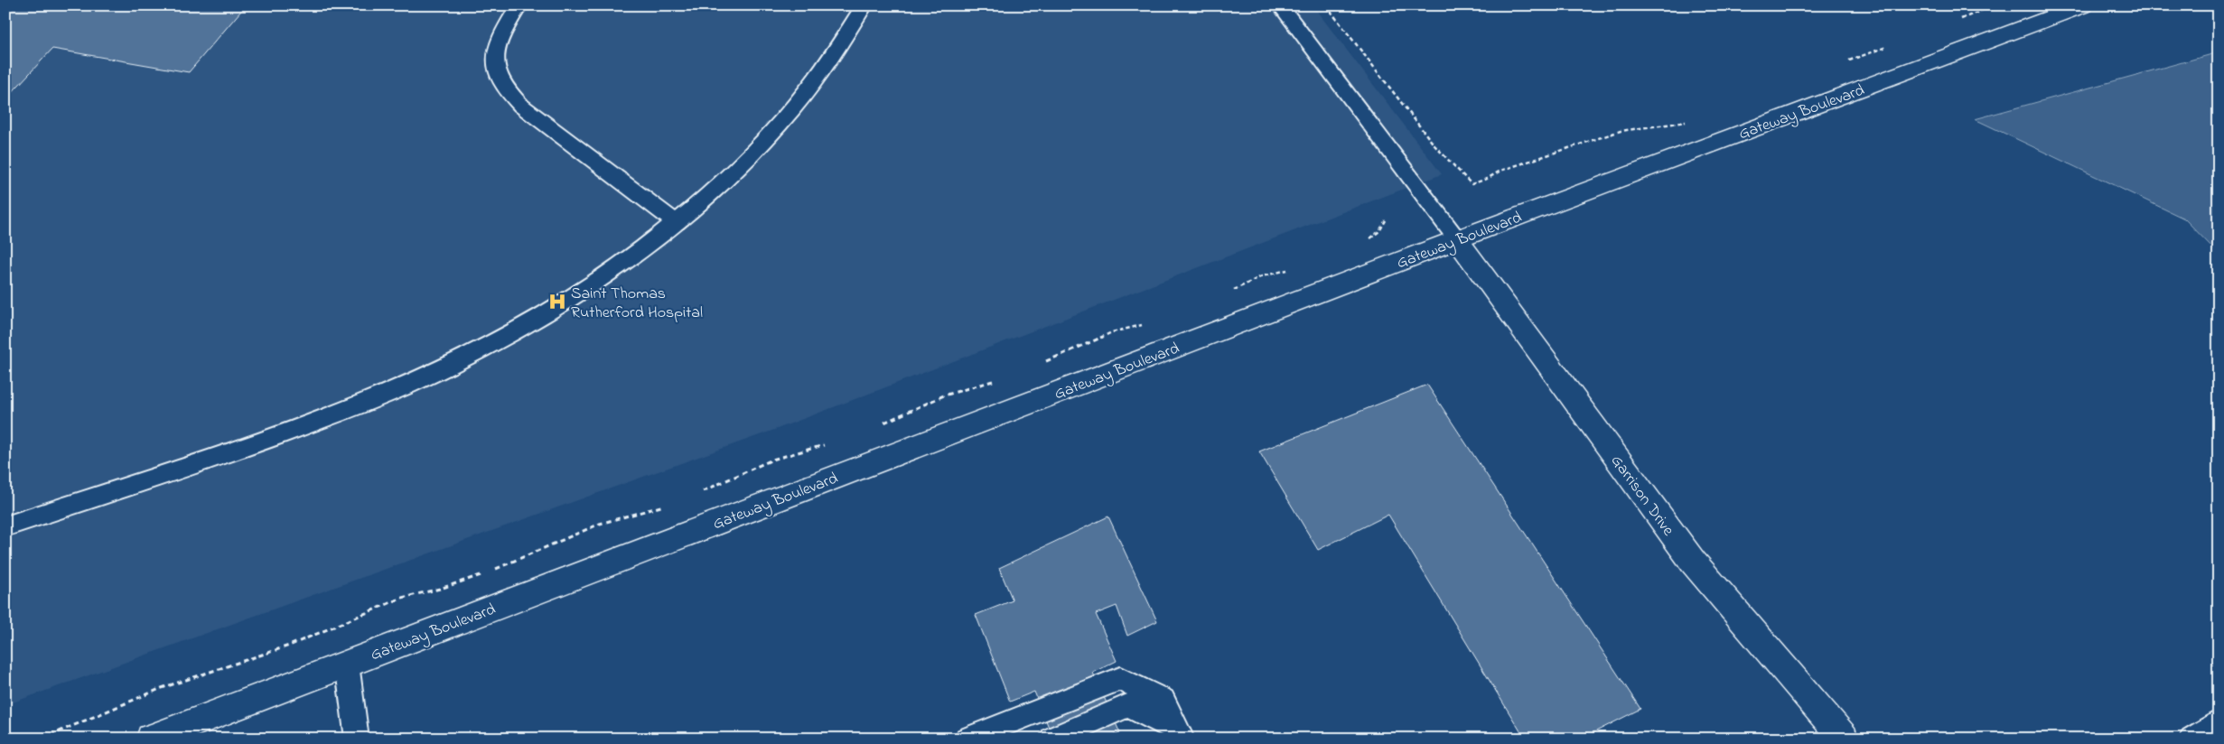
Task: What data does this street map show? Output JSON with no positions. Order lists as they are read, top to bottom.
{
  "streets": {
    "street": ["Gateway Boulevard", "Garrison Drive"]
  },
  "crossings": [
    ["Gateway Boulevard", "Garrison Drive"]
  ],
  "places": {
    "hospital": ["Saint Thomas Rutherford Hospital"]
  }
}
